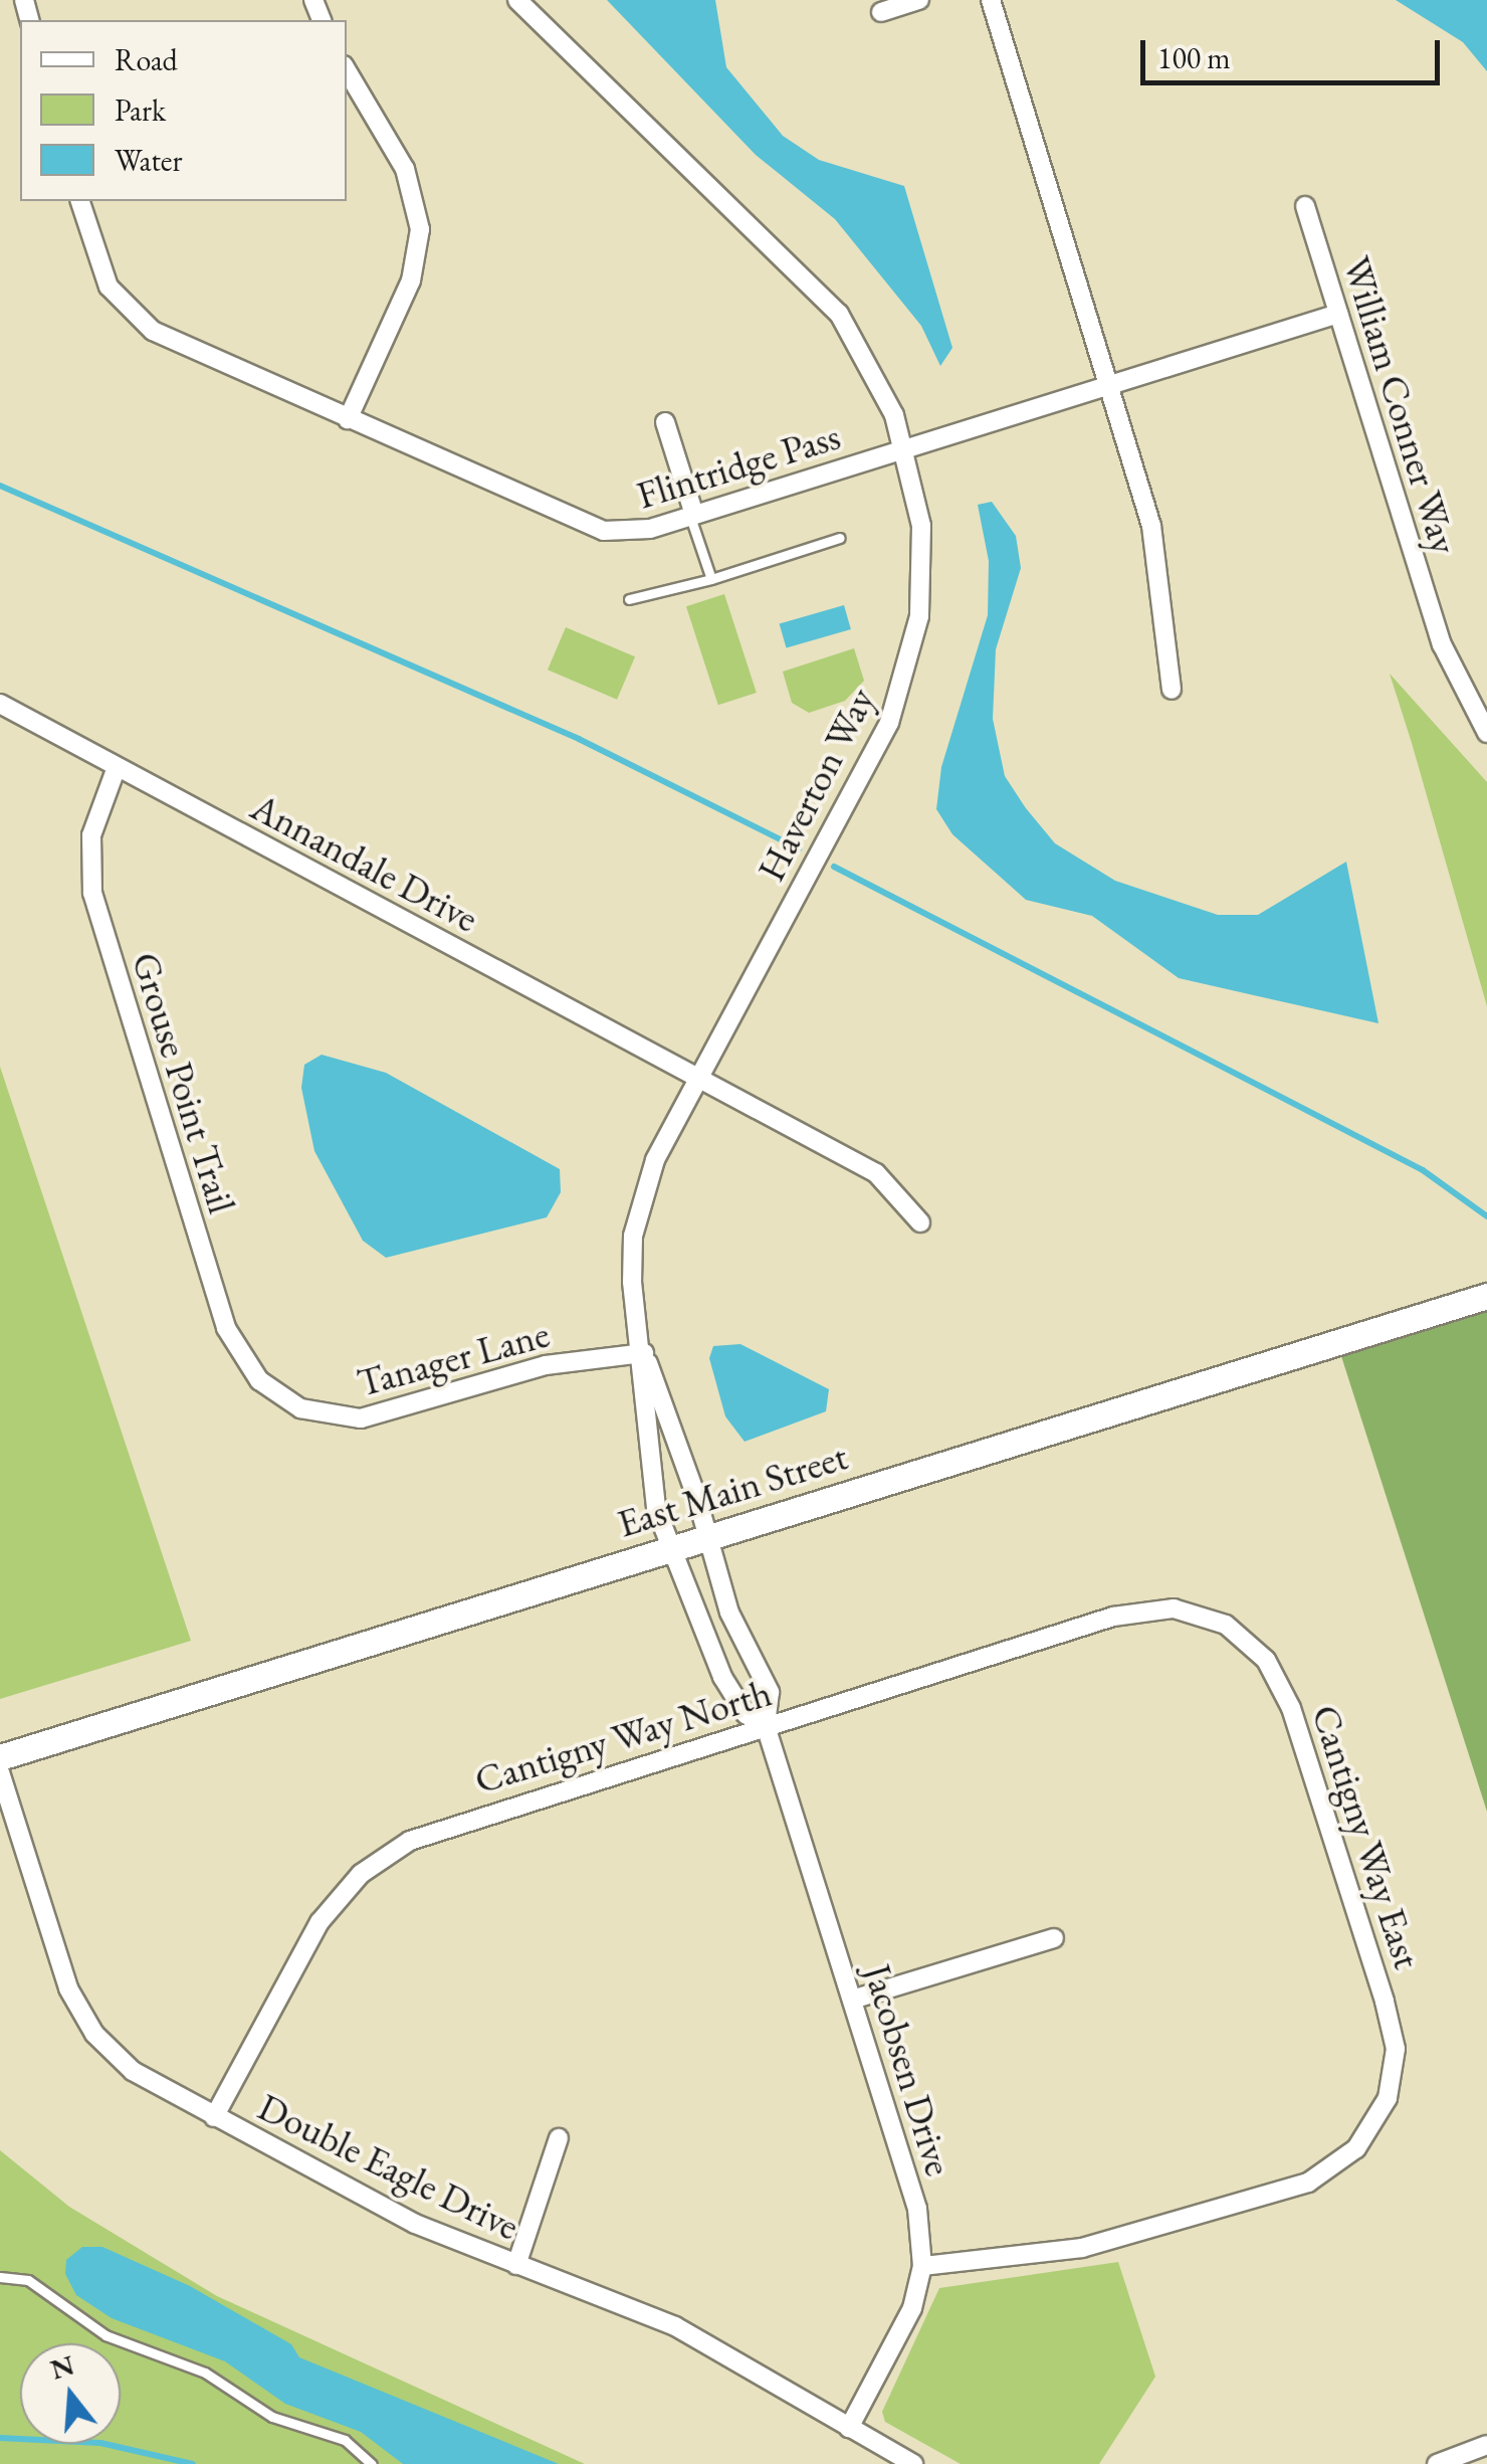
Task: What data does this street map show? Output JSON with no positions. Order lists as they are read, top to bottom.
{
  "streets": {
    "main road": ["East Main Street"],
    "street": [
      "William Conner Way",
      "Flintridge Pass",
      "Haverton Way",
      "Annandale Drive",
      "Grouse Point Trail",
      "Tanager Lane",
      "Cantigny Way North",
      "Cantigny Way East",
      "Jacobsen Drive",
      "Double Eagle Drive"
    ]
  },
  "crossings": [
    ["William Conner Way", "Flintridge Pass"],
    ["Flintridge Pass", "Haverton Way"],
    ["Haverton Way", "Annandale Drive"],
    ["Haverton Way", "Tanager Lane"],
    ["Haverton Way", "East Main Street"],
    ["Haverton Way", "Jacobsen Drive"],
    ["Annandale Drive", "Grouse Point Trail"],
    ["Grouse Point Trail", "Tanager Lane"],
    ["East Main Street", "Jacobsen Drive"],
    ["Cantigny Way North", "Cantigny Way East"],
    ["Cantigny Way North", "Jacobsen Drive"],
    ["Cantigny Way North", "Double Eagle Drive"],
    ["Cantigny Way East", "Jacobsen Drive"],
    ["Jacobsen Drive", "Double Eagle Drive"]
  ],
  "legend": ["Road", "Park", "Water"],
  "scale_bar": "100 m",
  "north": "top"
}
